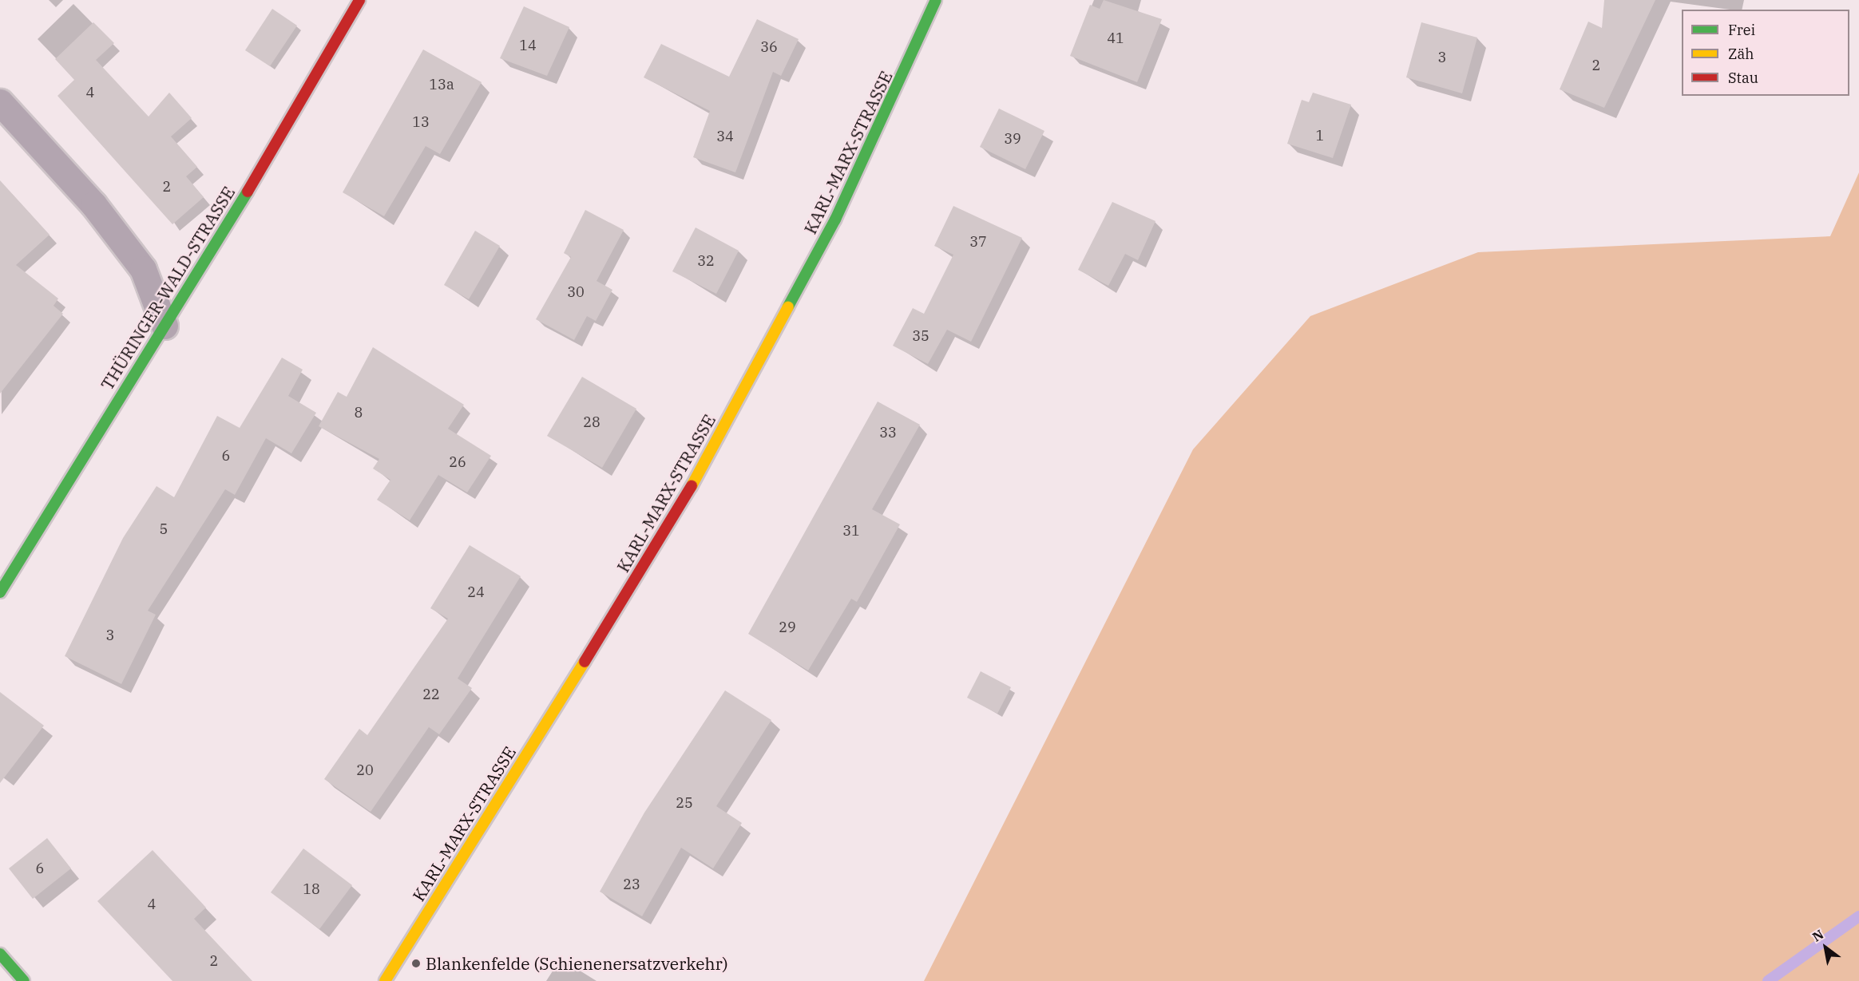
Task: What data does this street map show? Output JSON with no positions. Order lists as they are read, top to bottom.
{
  "streets": {
    "street": ["KARL-MARX-STRASSE", "THÜRINGER-WALD-STRASSE"]
  },
  "places": ["Blankenfelde (Schienenersatzverkehr)"],
  "house_numbers": [
    "41",
    "14",
    "36",
    "3",
    "2",
    "13a",
    "4",
    "13",
    "1",
    "34",
    "39",
    "2",
    "37",
    "32",
    "30",
    "35",
    "8",
    "28",
    "33",
    "6",
    "26",
    "5",
    "31",
    "24",
    "29",
    "3",
    "22",
    "20",
    "25",
    "6",
    "23",
    "18",
    "4",
    "2"
  ],
  "legend": ["Frei", "Zäh", "Stau"],
  "north": "top left"
}
